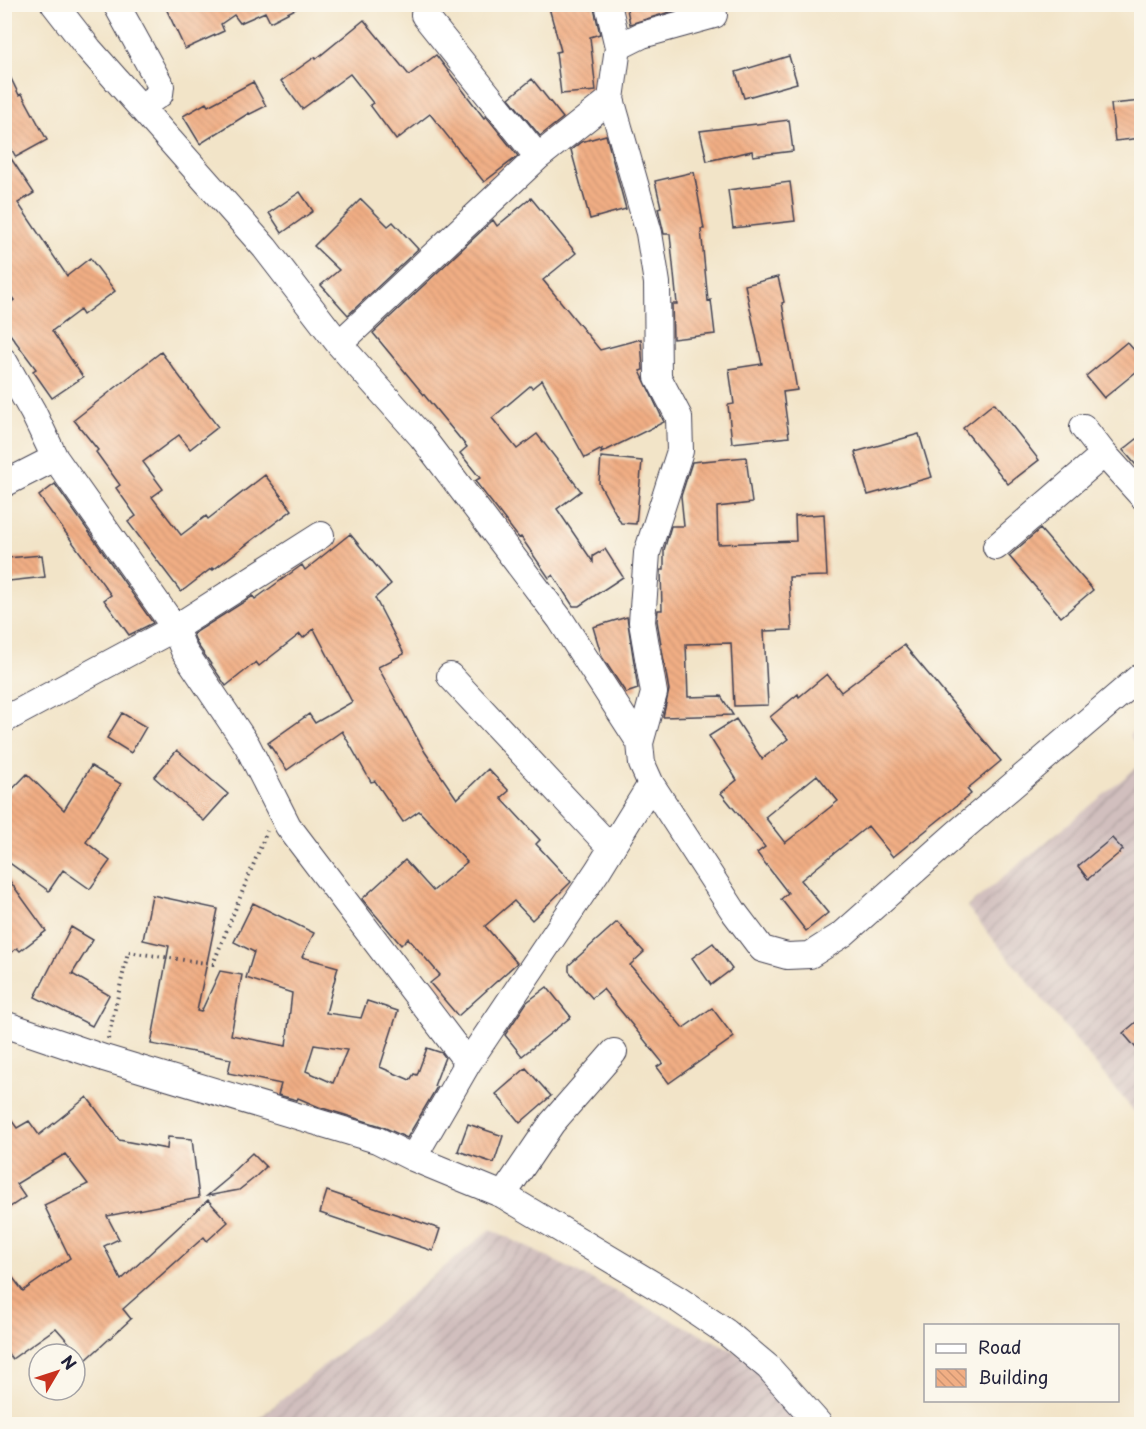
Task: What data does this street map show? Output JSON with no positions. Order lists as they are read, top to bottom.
{
  "legend": ["Road", "Building"],
  "north": "top right"
}
